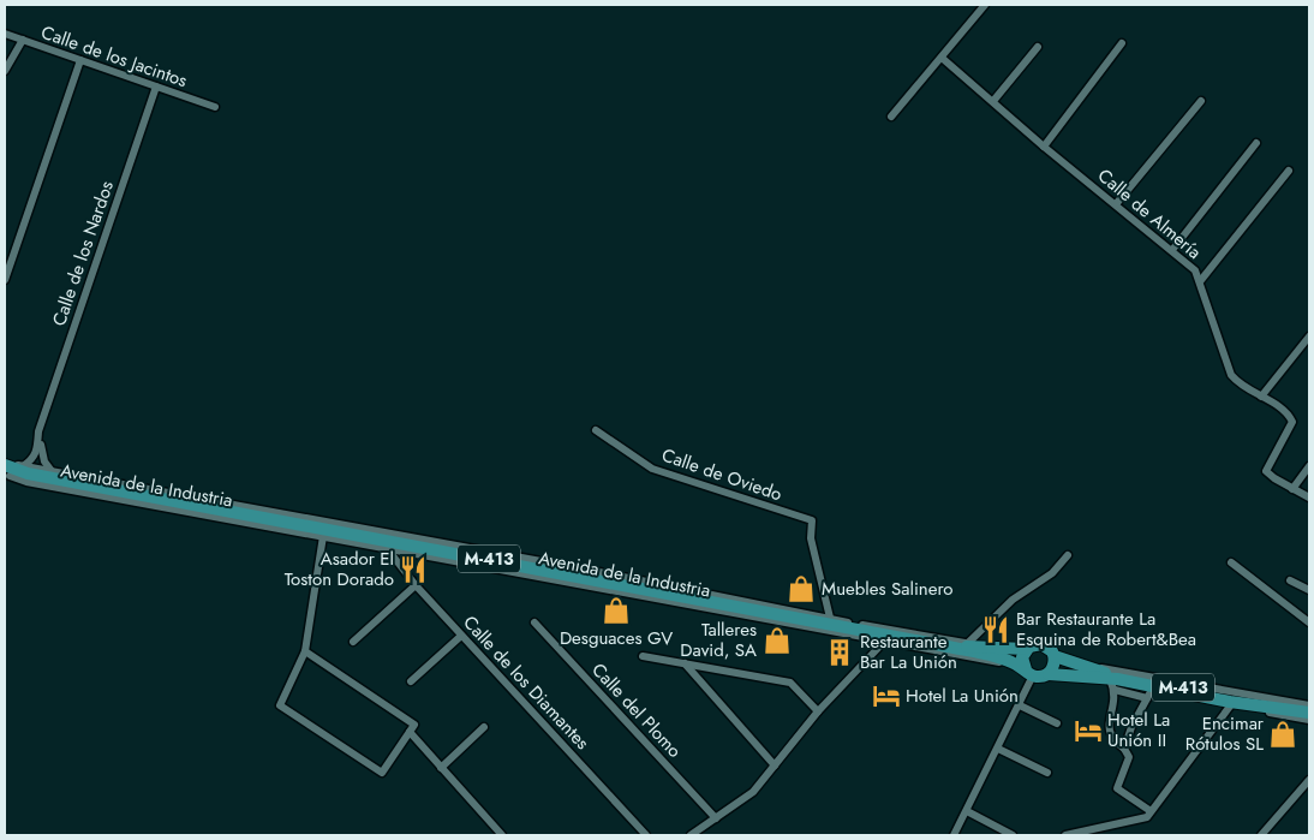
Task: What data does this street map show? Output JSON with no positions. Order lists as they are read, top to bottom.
{
  "streets": {
    "main road": ["Avenida de la Industria", "M-413"],
    "street": [
      "Calle de los Jacintos",
      "Calle de Almería",
      "Calle de los Nardos",
      "Calle de Oviedo",
      "Calle de los Diamantes",
      "Calle del Plomo"
    ]
  },
  "crossings": [
    ["Calle de los Jacintos", "Calle de los Nardos"],
    ["Calle de los Nardos", "Avenida de la Industria"],
    ["Calle de Oviedo", "Avenida de la Industria"],
    ["Avenida de la Industria", "M-413"],
    ["Avenida de la Industria", "Calle de los Diamantes"]
  ],
  "places": {
    "restaurant": ["Asador El Toston Dorado", "Bar Restaurante La Esquina de Robert&Bea"],
    "shop": [
      "Muebles Salinero",
      "Desguaces GV",
      "Talleres David, SA",
      "Encimar Rótulos SL"
    ],
    "building": ["Restaurante Bar La Unión"],
    "hotel": ["Hotel La Unión", "Hotel La Unión II"]
  }
}
